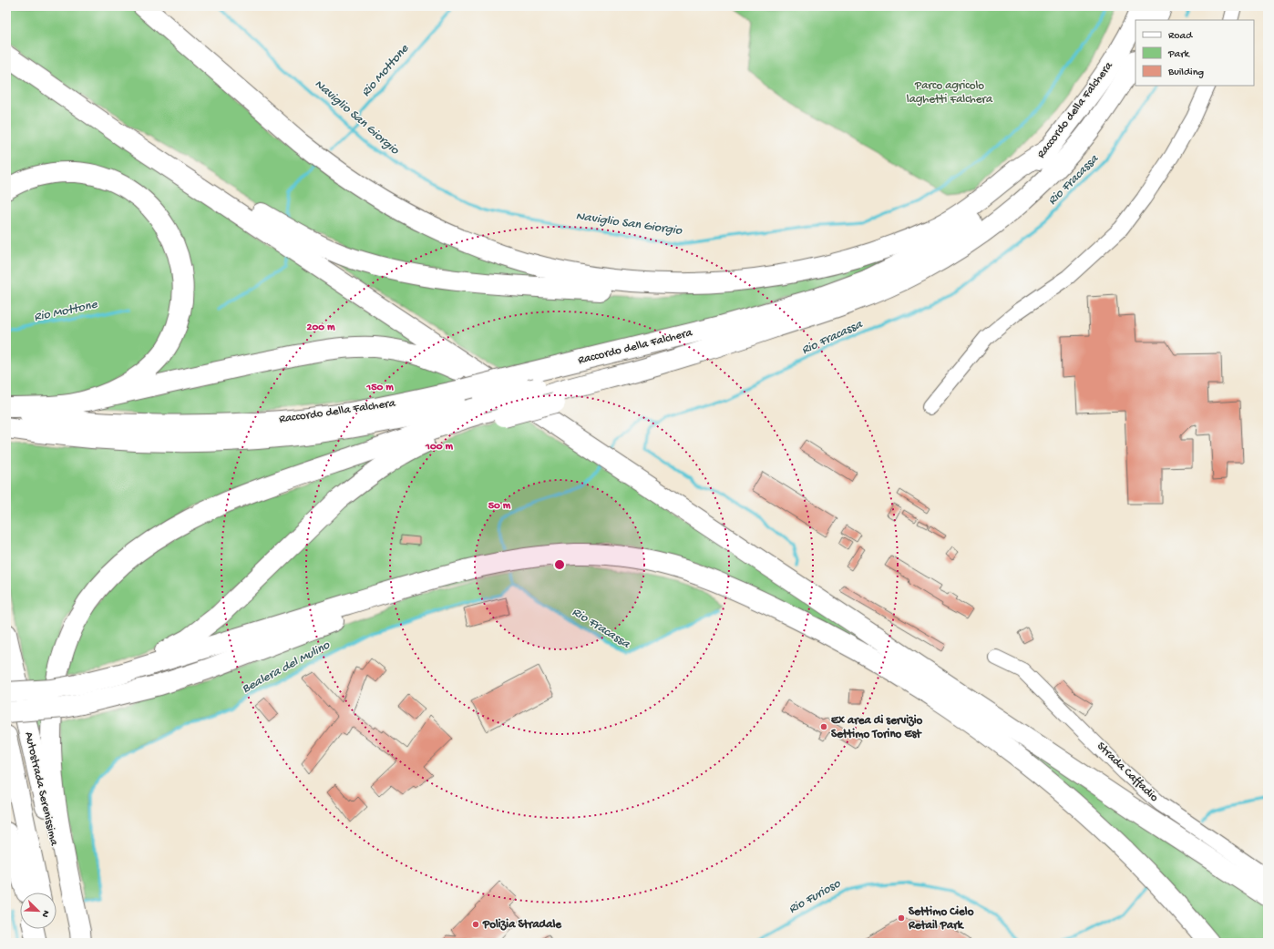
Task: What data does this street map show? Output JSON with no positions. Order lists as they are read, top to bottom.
{
  "streets": {
    "highway": ["Raccordo della Falchera", "Autostrada Serenissima"],
    "street": ["Strada Caffadio"]
  },
  "water": [
    "Rio Mottone",
    "Naviglio San Giorgio",
    "Rio Fracassa",
    "Bealera del Mulino",
    "Rio Furioso"
  ],
  "parks": ["Parco agricolo laghetti Falchera"],
  "places": ["Ex area di servizio Settimo Torino Est", "Settimo Cielo Retail Park", "Polizia Stradale"],
  "legend": ["Road", "Park", "Building"],
  "north": "bottom right",
  "rings": [
    "200 m",
    "150 m",
    "100 m",
    "50 m"
  ]
}
